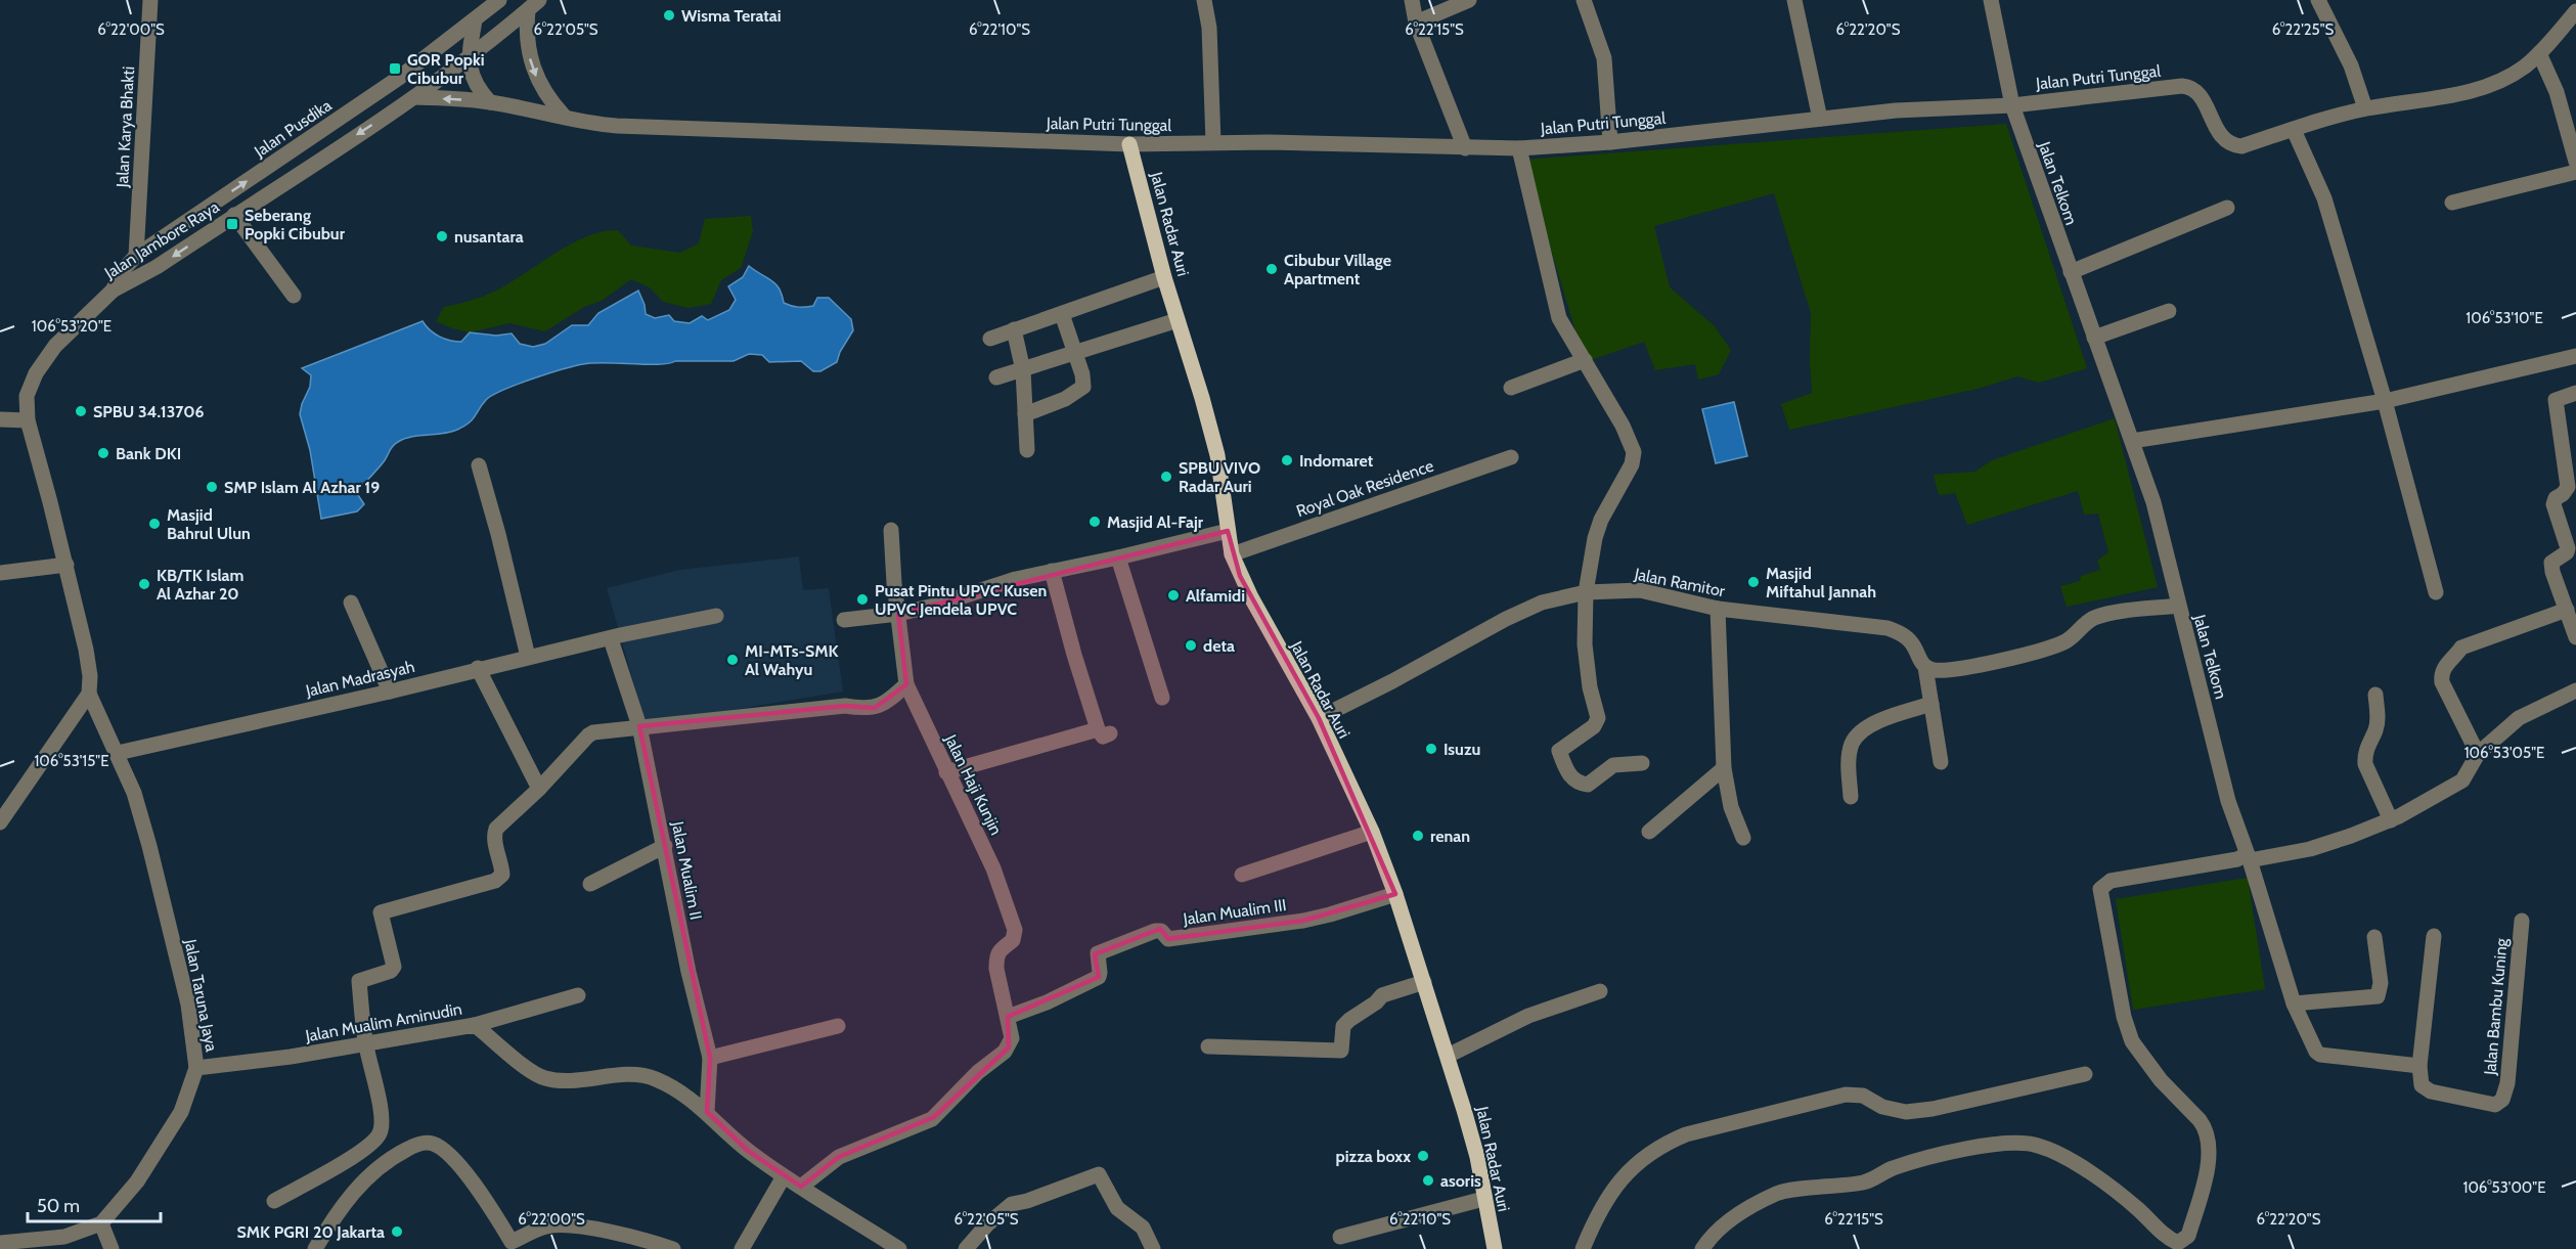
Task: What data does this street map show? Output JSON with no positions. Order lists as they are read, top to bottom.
{
  "streets": {
    "main road": ["Jalan Radar Auri"],
    "street": [
      "Jalan Putri Tunggal",
      "Jalan Karya Bhakti",
      "Jalan Pusdika",
      "Jalan Telkom",
      "Jalan Jambore Raya",
      "Royal Oak Residence",
      "Jalan Ramitor",
      "Jalan Madrasyah",
      "Jalan Haji Kunjin",
      "Jalan Mualim II",
      "Jalan Mualim III",
      "Jalan Taruna Jaya",
      "Jalan Bambu Kuning",
      "Jalan Mualim Aminudin"
    ]
  },
  "crossings": [
    ["Jalan Putri Tunggal", "Jalan Telkom"],
    ["Jalan Putri Tunggal", "Jalan Radar Auri"],
    ["Jalan Putri Tunggal", "Jalan Jambore Raya"],
    ["Jalan Karya Bhakti", "Jalan Pusdika"],
    ["Jalan Pusdika", "Jalan Jambore Raya"],
    ["Jalan Radar Auri", "Royal Oak Residence"],
    ["Jalan Radar Auri", "Jalan Ramitor"],
    ["Jalan Radar Auri", "Jalan Mualim III"],
    ["Jalan Jambore Raya", "Jalan Taruna Jaya"],
    ["Jalan Madrasyah", "Jalan Mualim II"],
    ["Jalan Madrasyah", "Jalan Taruna Jaya"],
    ["Jalan Haji Kunjin", "Jalan Mualim III"],
    ["Jalan Haji Kunjin", "Jalan Mualim Aminudin"],
    ["Jalan Mualim II", "Jalan Mualim Aminudin"],
    ["Jalan Taruna Jaya", "Jalan Mualim Aminudin"]
  ],
  "one_way": ["Jalan Pusdika", "Jalan Jambore Raya"],
  "places": {
    "other": [
      "Wisma Teratai",
      "nusantara",
      "Cibubur Village Apartment",
      "SPBU 34.13706",
      "Bank DKI",
      "Indomaret",
      "SPBU VIVO Radar Auri",
      "SMP Islam Al Azhar 19",
      "Masjid Al-Fajr",
      "Masjid Bahrul Ulun",
      "Masjid Miftahul Jannah",
      "KB/TK Islam Al Azhar 20",
      "Alfamidi",
      "Pusat Pintu UPVC Kusen UPVC Jendela UPVC",
      "deta",
      "MI-MTs-SMK Al Wahyu",
      "Isuzu",
      "renan",
      "pizza boxx",
      "asoris",
      "SMK PGRI 20 Jakarta"
    ],
    "transit": ["GOR Popki Cibubur", "Seberang Popki Cibubur"]
  },
  "scale_bar": "50 m",
  "coordinates": [
    "6°22'00\"S",
    "6°22'10\"S",
    "6°22'20\"S",
    "6°22'05\"S",
    "6°22'15\"S",
    "6°22'25\"S",
    "106°53'10\"E",
    "106°53'20\"E",
    "106°53'05\"E",
    "106°53'15\"E",
    "106°53'00\"E"
  ]
}
